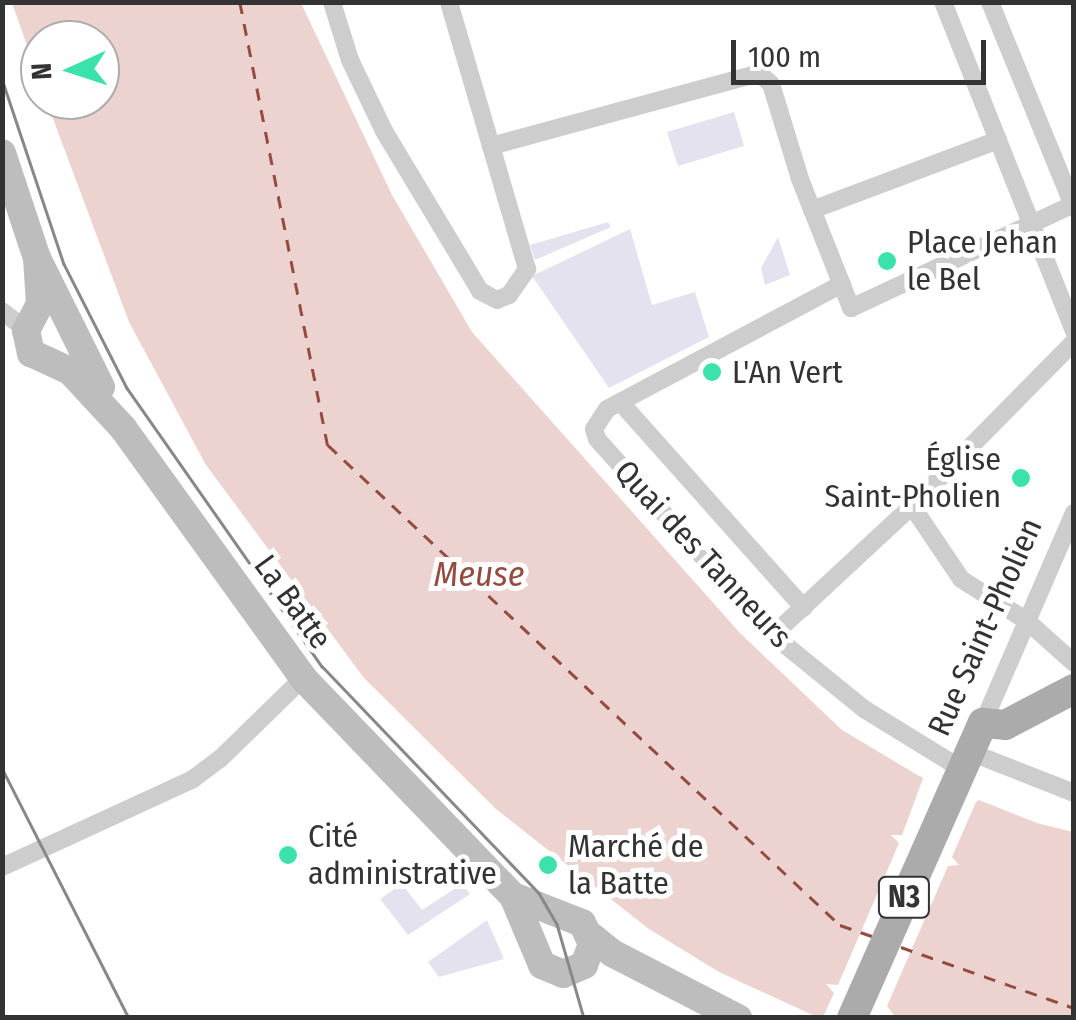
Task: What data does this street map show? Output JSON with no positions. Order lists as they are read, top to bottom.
{
  "streets": {
    "main road": ["La Batte", "Rue Saint-Pholien", "N3"],
    "street": ["Quai des Tanneurs"]
  },
  "crossings": [
    ["Quai des Tanneurs", "Rue Saint-Pholien"],
    ["Quai des Tanneurs", "N3"],
    ["Rue Saint-Pholien", "N3"]
  ],
  "water": ["Meuse"],
  "places": [
    "Place Jehan le Bel",
    "L'An Vert",
    "Église Saint-Pholien",
    "Cité administrative",
    "Marché de la Batte"
  ],
  "scale_bar": "100 m",
  "north": "left"
}
